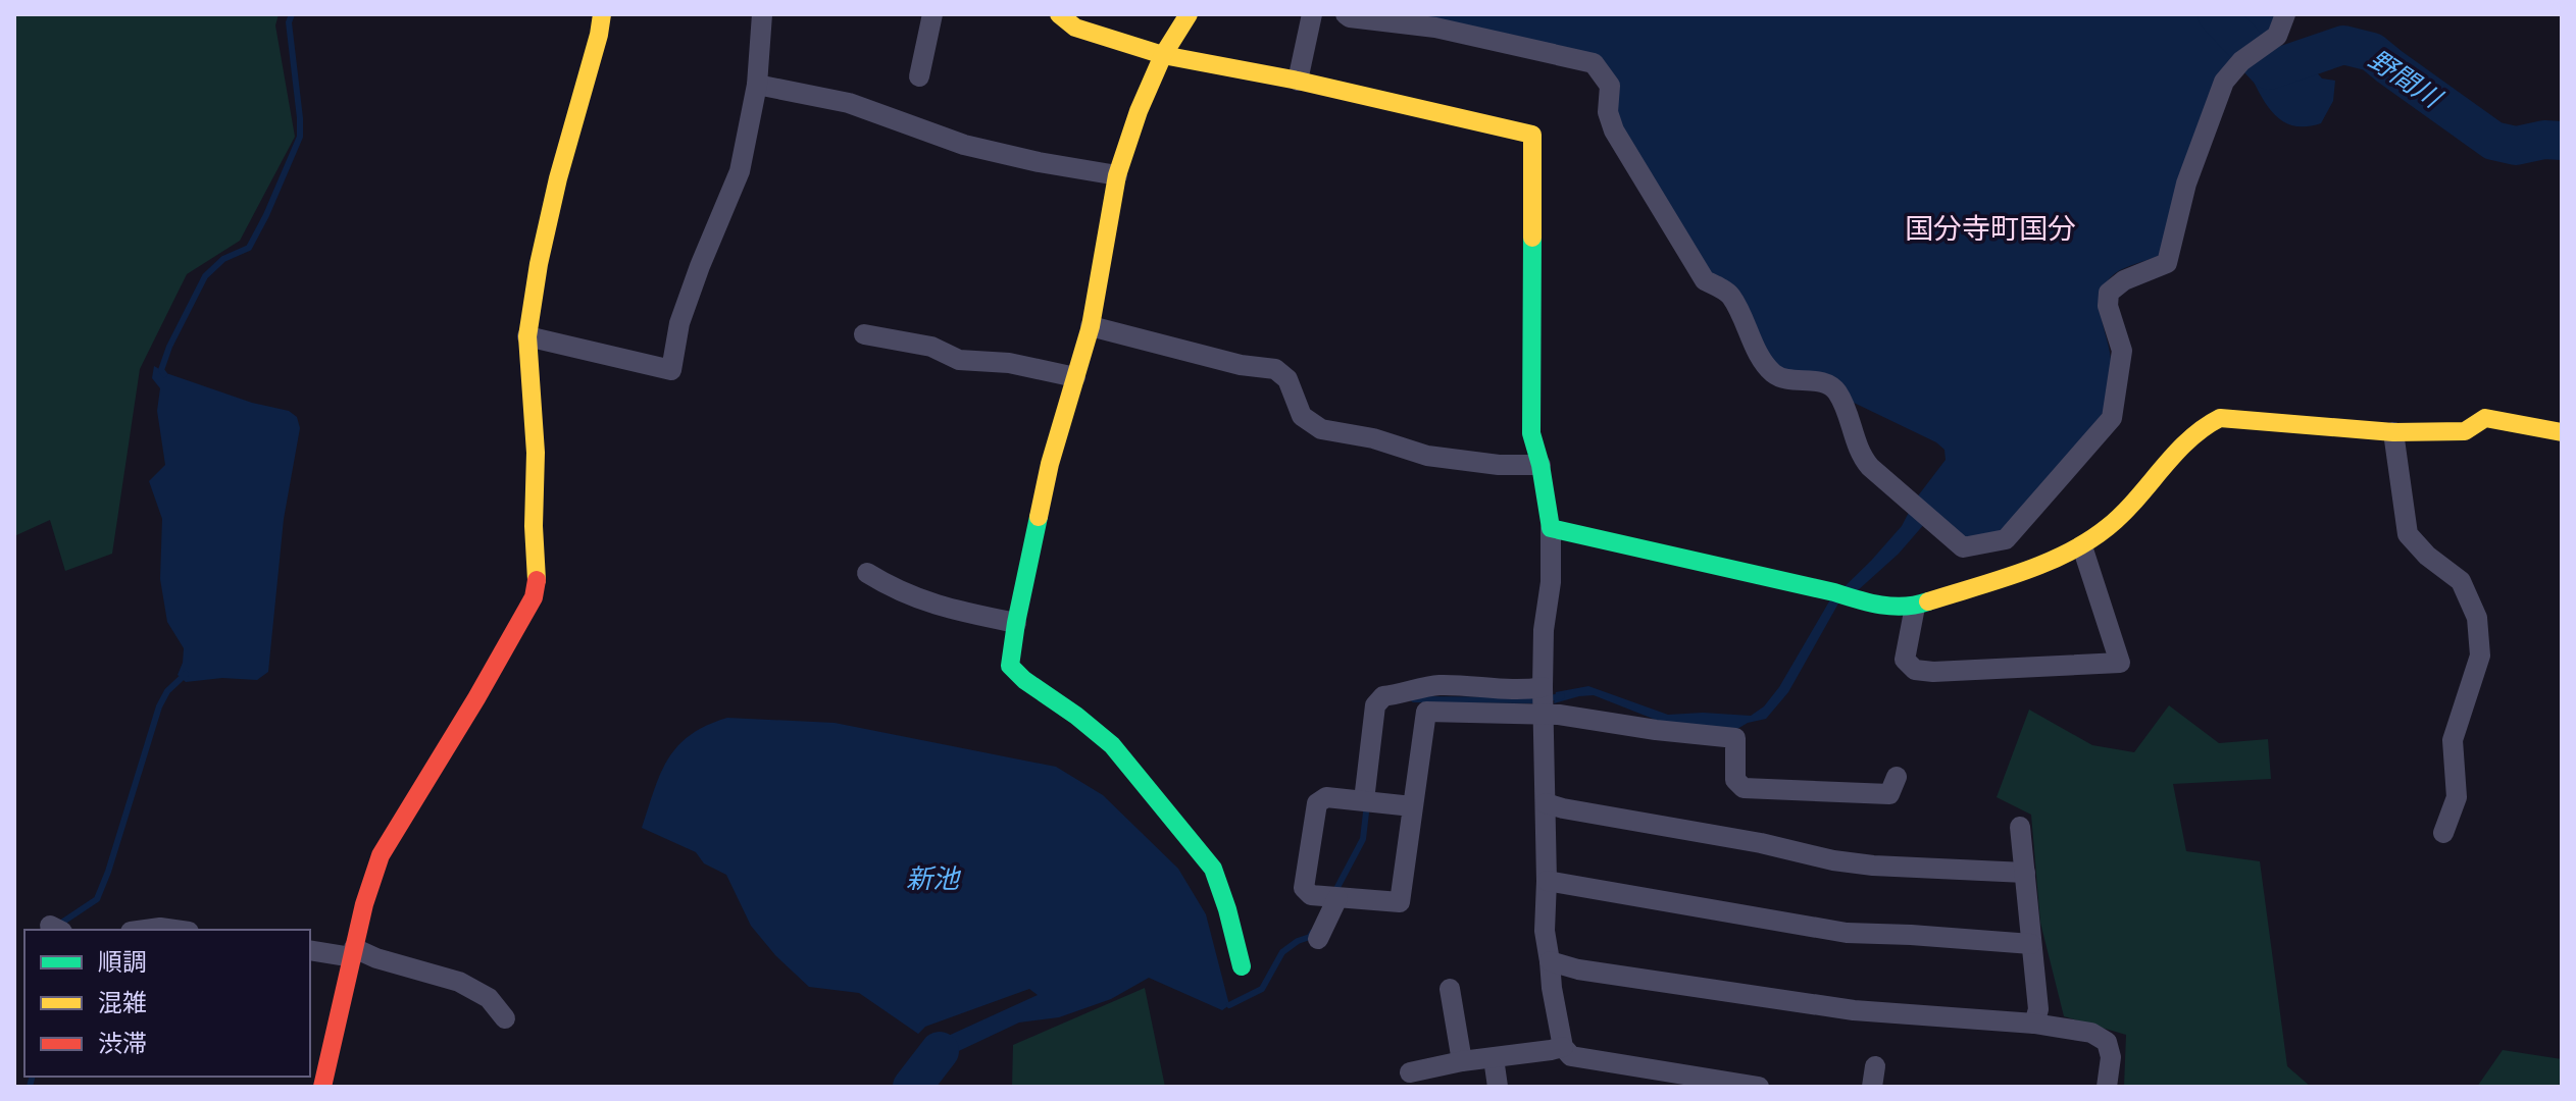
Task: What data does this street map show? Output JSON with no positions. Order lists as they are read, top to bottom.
{
  "districts": ["国分寺町国分"],
  "water": ["野間川", "新池"],
  "legend": ["順調", "混雑", "渋滞"]
}
